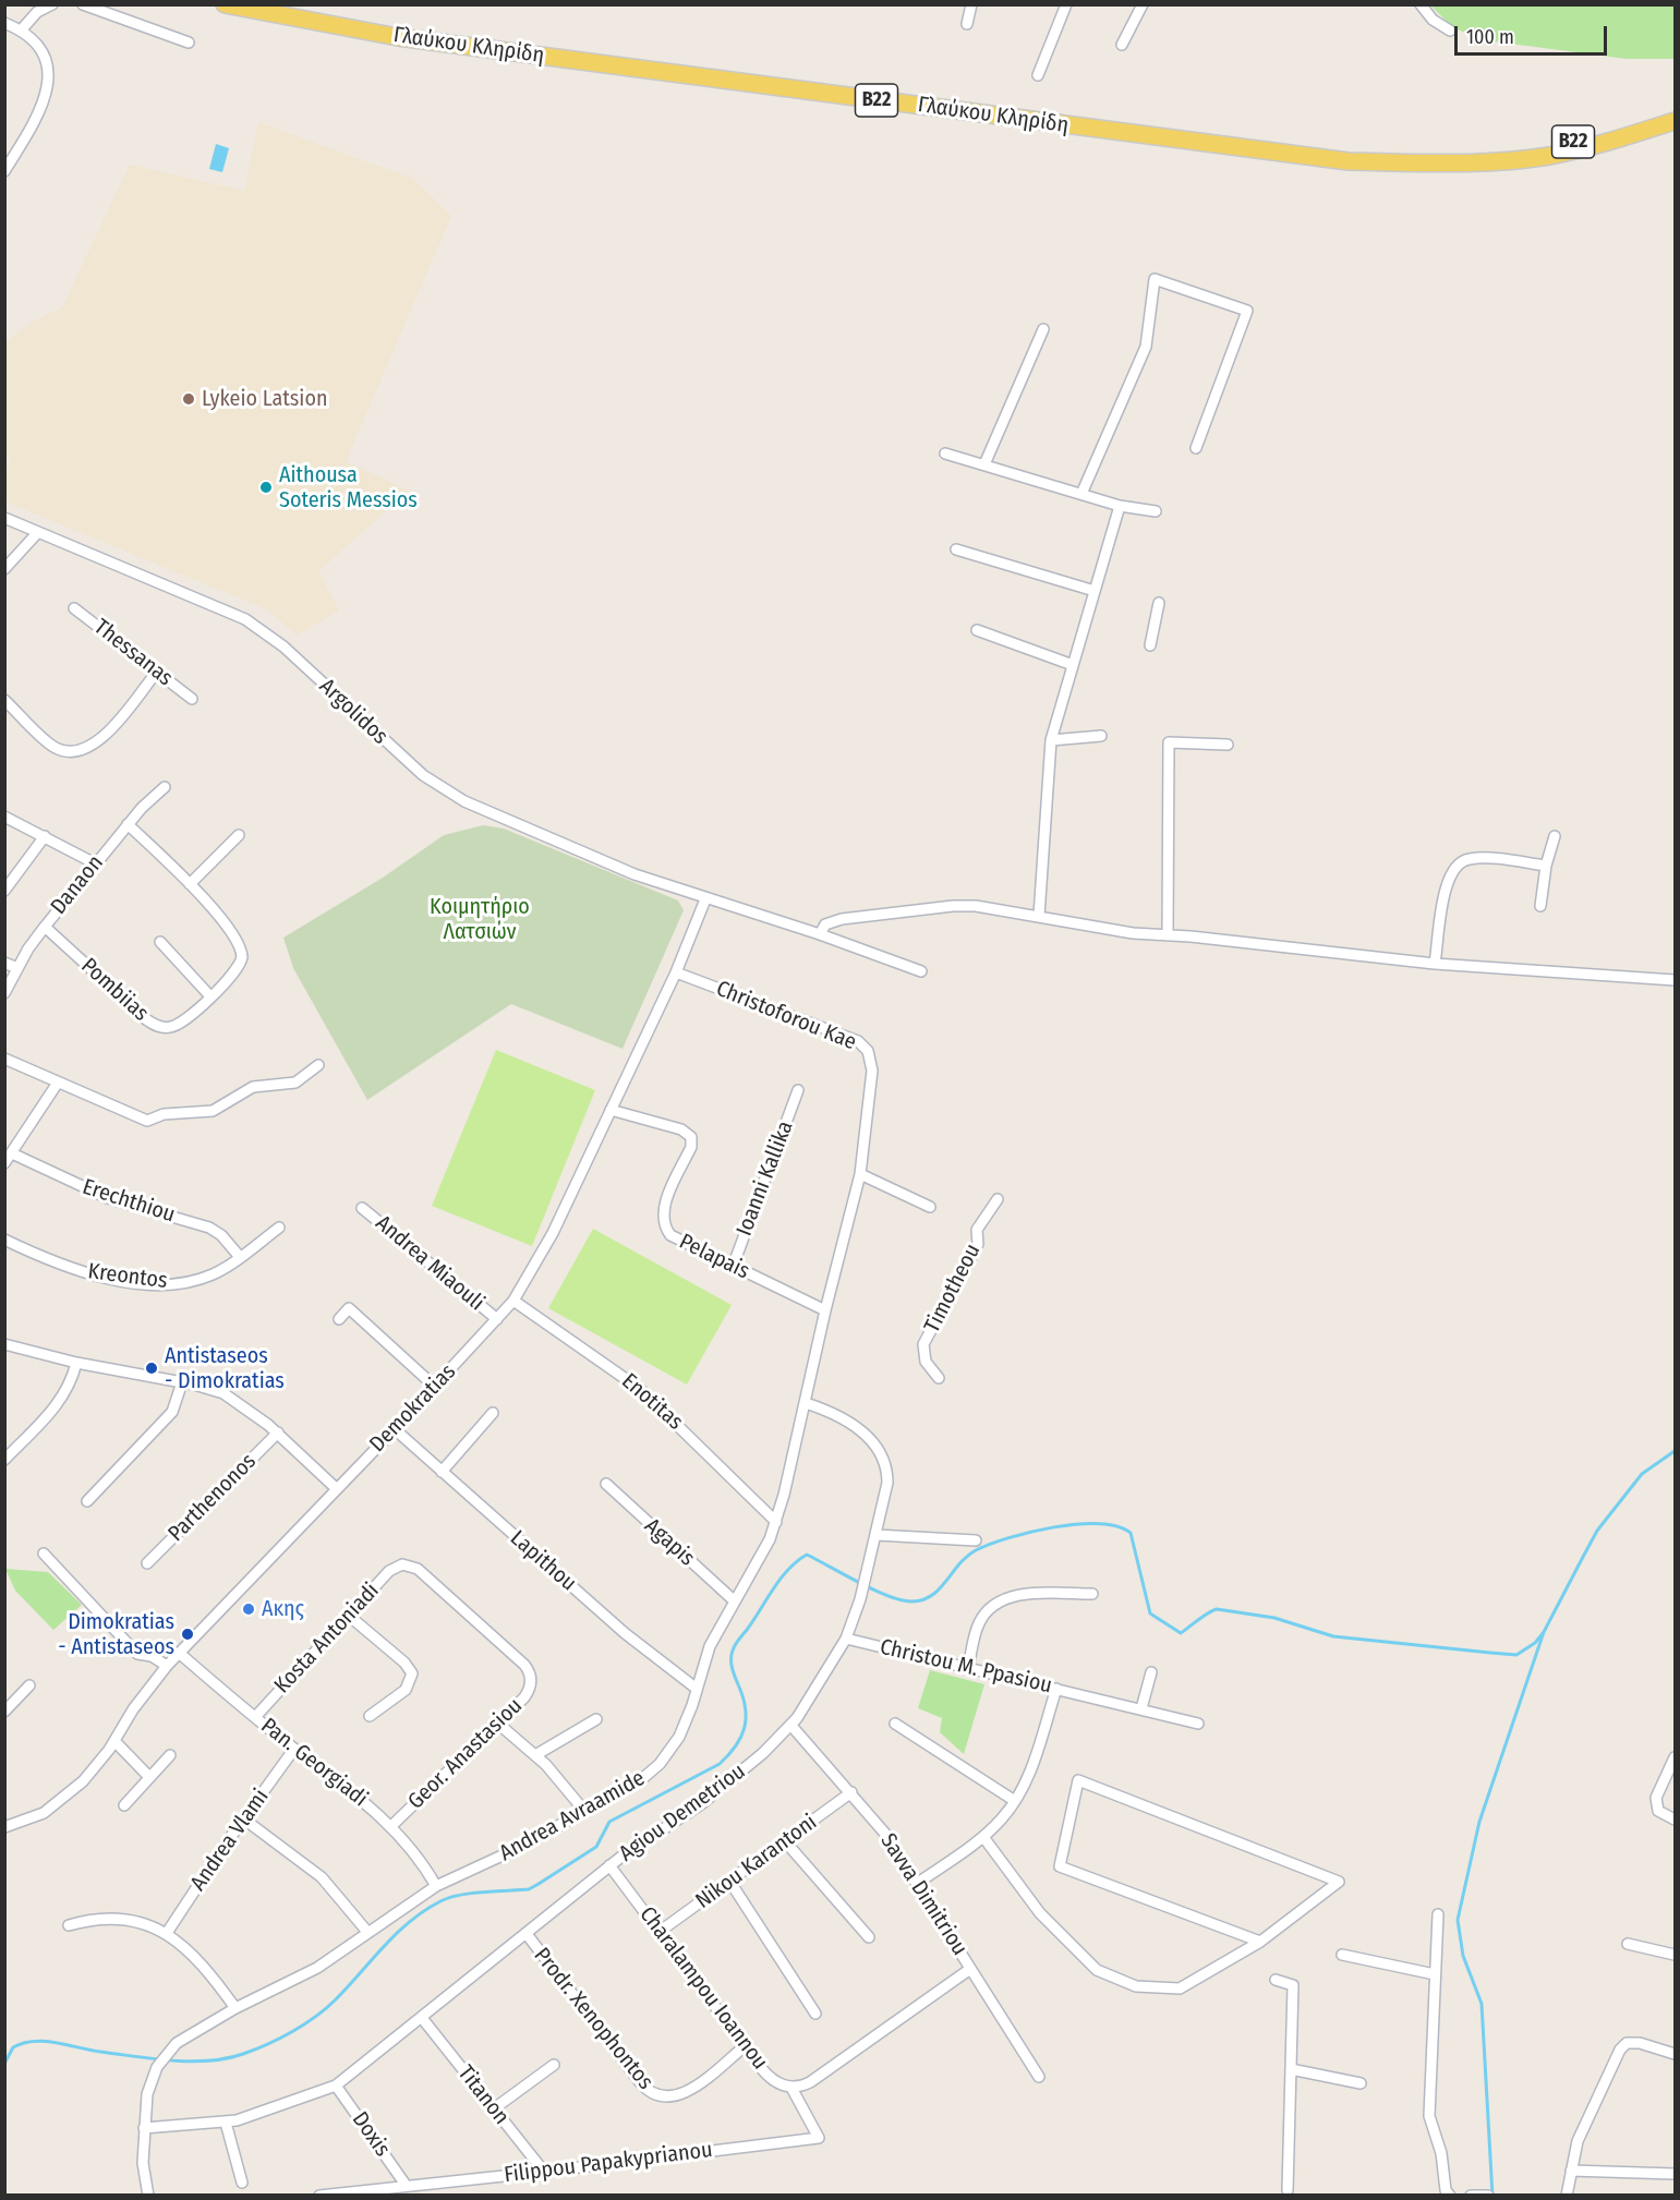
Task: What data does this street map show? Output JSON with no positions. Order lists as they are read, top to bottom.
{
  "streets": {
    "main road": ["Γλαύκου Κληρίδη", "B22"],
    "street": [
      "Thessanas",
      "Argolidos",
      "Danaon",
      "Pombiias",
      "Christoforou Kae",
      "Ioanni Kallika",
      "Erechthiou",
      "Pelapais",
      "Andrea Miaouli",
      "Kreontos",
      "Timotheou",
      "Enotitas",
      "Demokratias",
      "Parthenonos",
      "Agapis",
      "Lapithou",
      "Kosta Antoniadi",
      "Christou M. Ppasiou",
      "Geor. Anastasiou",
      "Pan. Georgiadi",
      "Agiou Demetriou",
      "Andrea Avraamide",
      "Andrea Vlami",
      "Nikou Karantoni",
      "Savva Dimitriou",
      "Charalampou Ioannou",
      "Prodr. Xenophontos",
      "Titanon",
      "Doxis",
      "Filippou Papakyprianou"
    ]
  },
  "crossings": [
    ["Argolidos", "Demokratias"],
    ["Danaon", "Pombiias"],
    ["Christoforou Kae", "Pelapais"],
    ["Christoforou Kae", "Demokratias"],
    ["Christoforou Kae", "Andrea Avraamide"],
    ["Ioanni Kallika", "Pelapais"],
    ["Erechthiou", "Kreontos"],
    ["Pelapais", "Demokratias"],
    ["Pelapais", "Andrea Avraamide"],
    ["Andrea Miaouli", "Demokratias"],
    ["Enotitas", "Demokratias"],
    ["Enotitas", "Andrea Avraamide"],
    ["Demokratias", "Lapithou"],
    ["Demokratias", "Pan. Georgiadi"],
    ["Agapis", "Andrea Avraamide"],
    ["Lapithou", "Andrea Avraamide"],
    ["Kosta Antoniadi", "Geor. Anastasiou"],
    ["Kosta Antoniadi", "Pan. Georgiadi"],
    ["Christou M. Ppasiou", "Agiou Demetriou"],
    ["Geor. Anastasiou", "Pan. Georgiadi"],
    ["Pan. Georgiadi", "Andrea Avraamide"],
    ["Pan. Georgiadi", "Andrea Vlami"],
    ["Agiou Demetriou", "Andrea Avraamide"],
    ["Agiou Demetriou", "Savva Dimitriou"],
    ["Agiou Demetriou", "Charalampou Ioannou"],
    ["Agiou Demetriou", "Prodr. Xenophontos"],
    ["Agiou Demetriou", "Titanon"],
    ["Agiou Demetriou", "Doxis"],
    ["Nikou Karantoni", "Savva Dimitriou"],
    ["Nikou Karantoni", "Charalampou Ioannou"],
    ["Charalampou Ioannou", "Prodr. Xenophontos"],
    ["Charalampou Ioannou", "Filippou Papakyprianou"],
    ["Titanon", "Filippou Papakyprianou"],
    ["Doxis", "Filippou Papakyprianou"]
  ],
  "parks": ["Κοιμητήριο Λατσιών"],
  "places": [
    "Lykeio Latsion",
    "Aithousa Soteris Messios",
    "Antistaseos - Dimokratias",
    "Ακης",
    "Dimokratias - Antistaseos"
  ],
  "scale_bar": "100 m"
}
